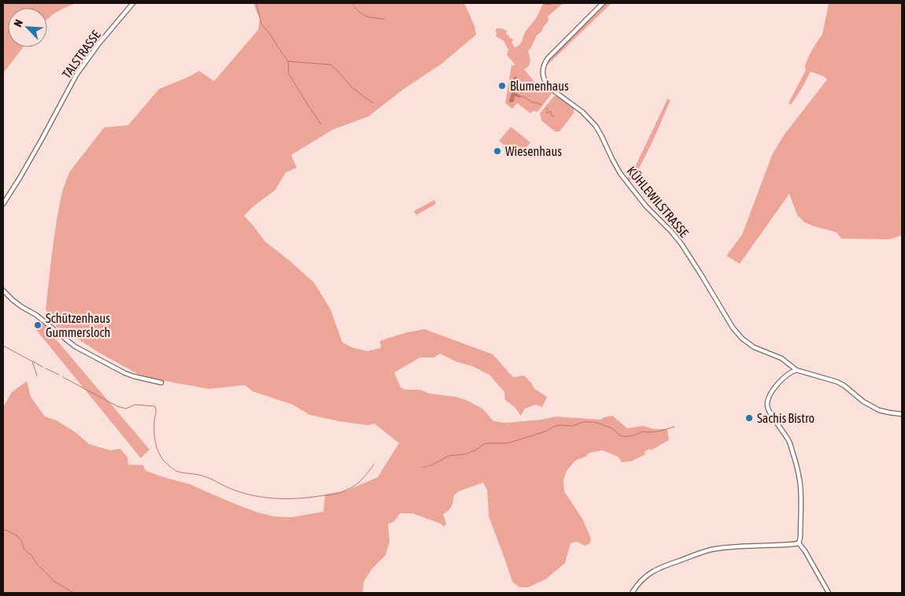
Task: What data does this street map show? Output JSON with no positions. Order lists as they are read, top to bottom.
{
  "streets": {
    "street": ["TALSTRASSE", "KÜHLEWILSTRASSE"]
  },
  "places": [
    "Blumenhaus",
    "Wiesenhaus",
    "Schützenhaus Gummersloch",
    "Sachis Bistro"
  ],
  "north": "top left"
}
